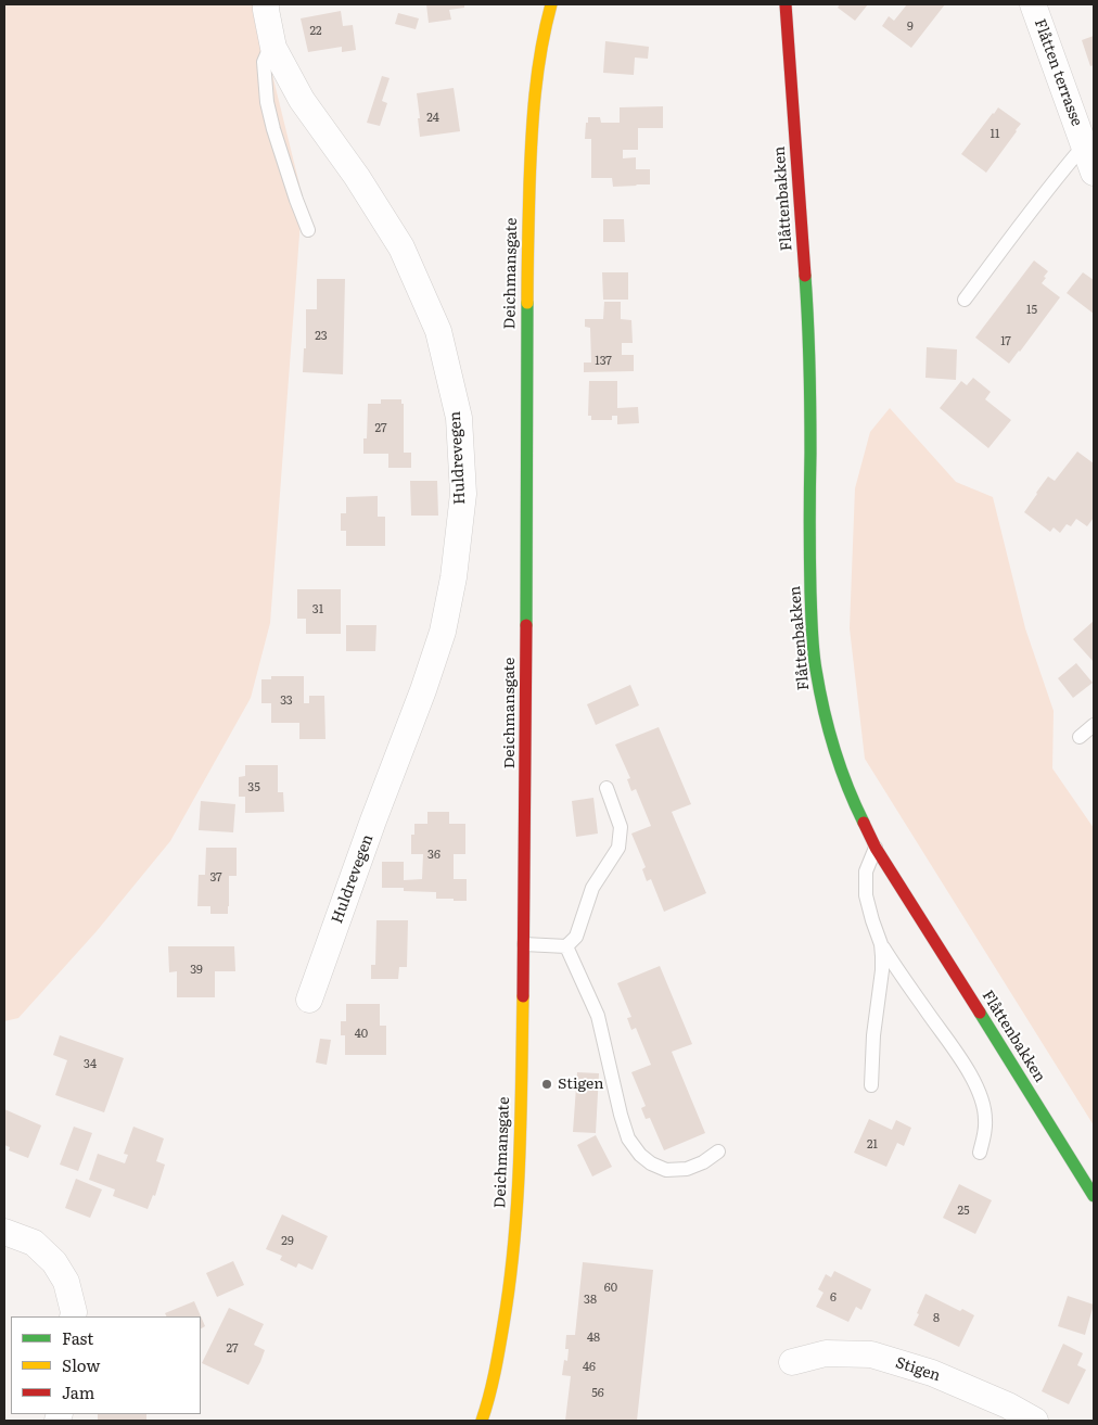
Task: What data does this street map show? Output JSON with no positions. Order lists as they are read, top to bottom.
{
  "streets": {
    "street": [
      "Flåtten terrasse",
      "Flåttenbakken",
      "Deichmansgate",
      "Huldrevegen",
      "Stigen"
    ]
  },
  "places": ["Stigen"],
  "house_numbers": [
    "9",
    "22",
    "24",
    "11",
    "15",
    "23",
    "17",
    "137",
    "27",
    "31",
    "33",
    "35",
    "36",
    "37",
    "39",
    "40",
    "34",
    "21",
    "25",
    "29",
    "60",
    "6",
    "38",
    "8",
    "48",
    "27",
    "46",
    "56"
  ],
  "legend": ["Fast", "Slow", "Jam"]
}
